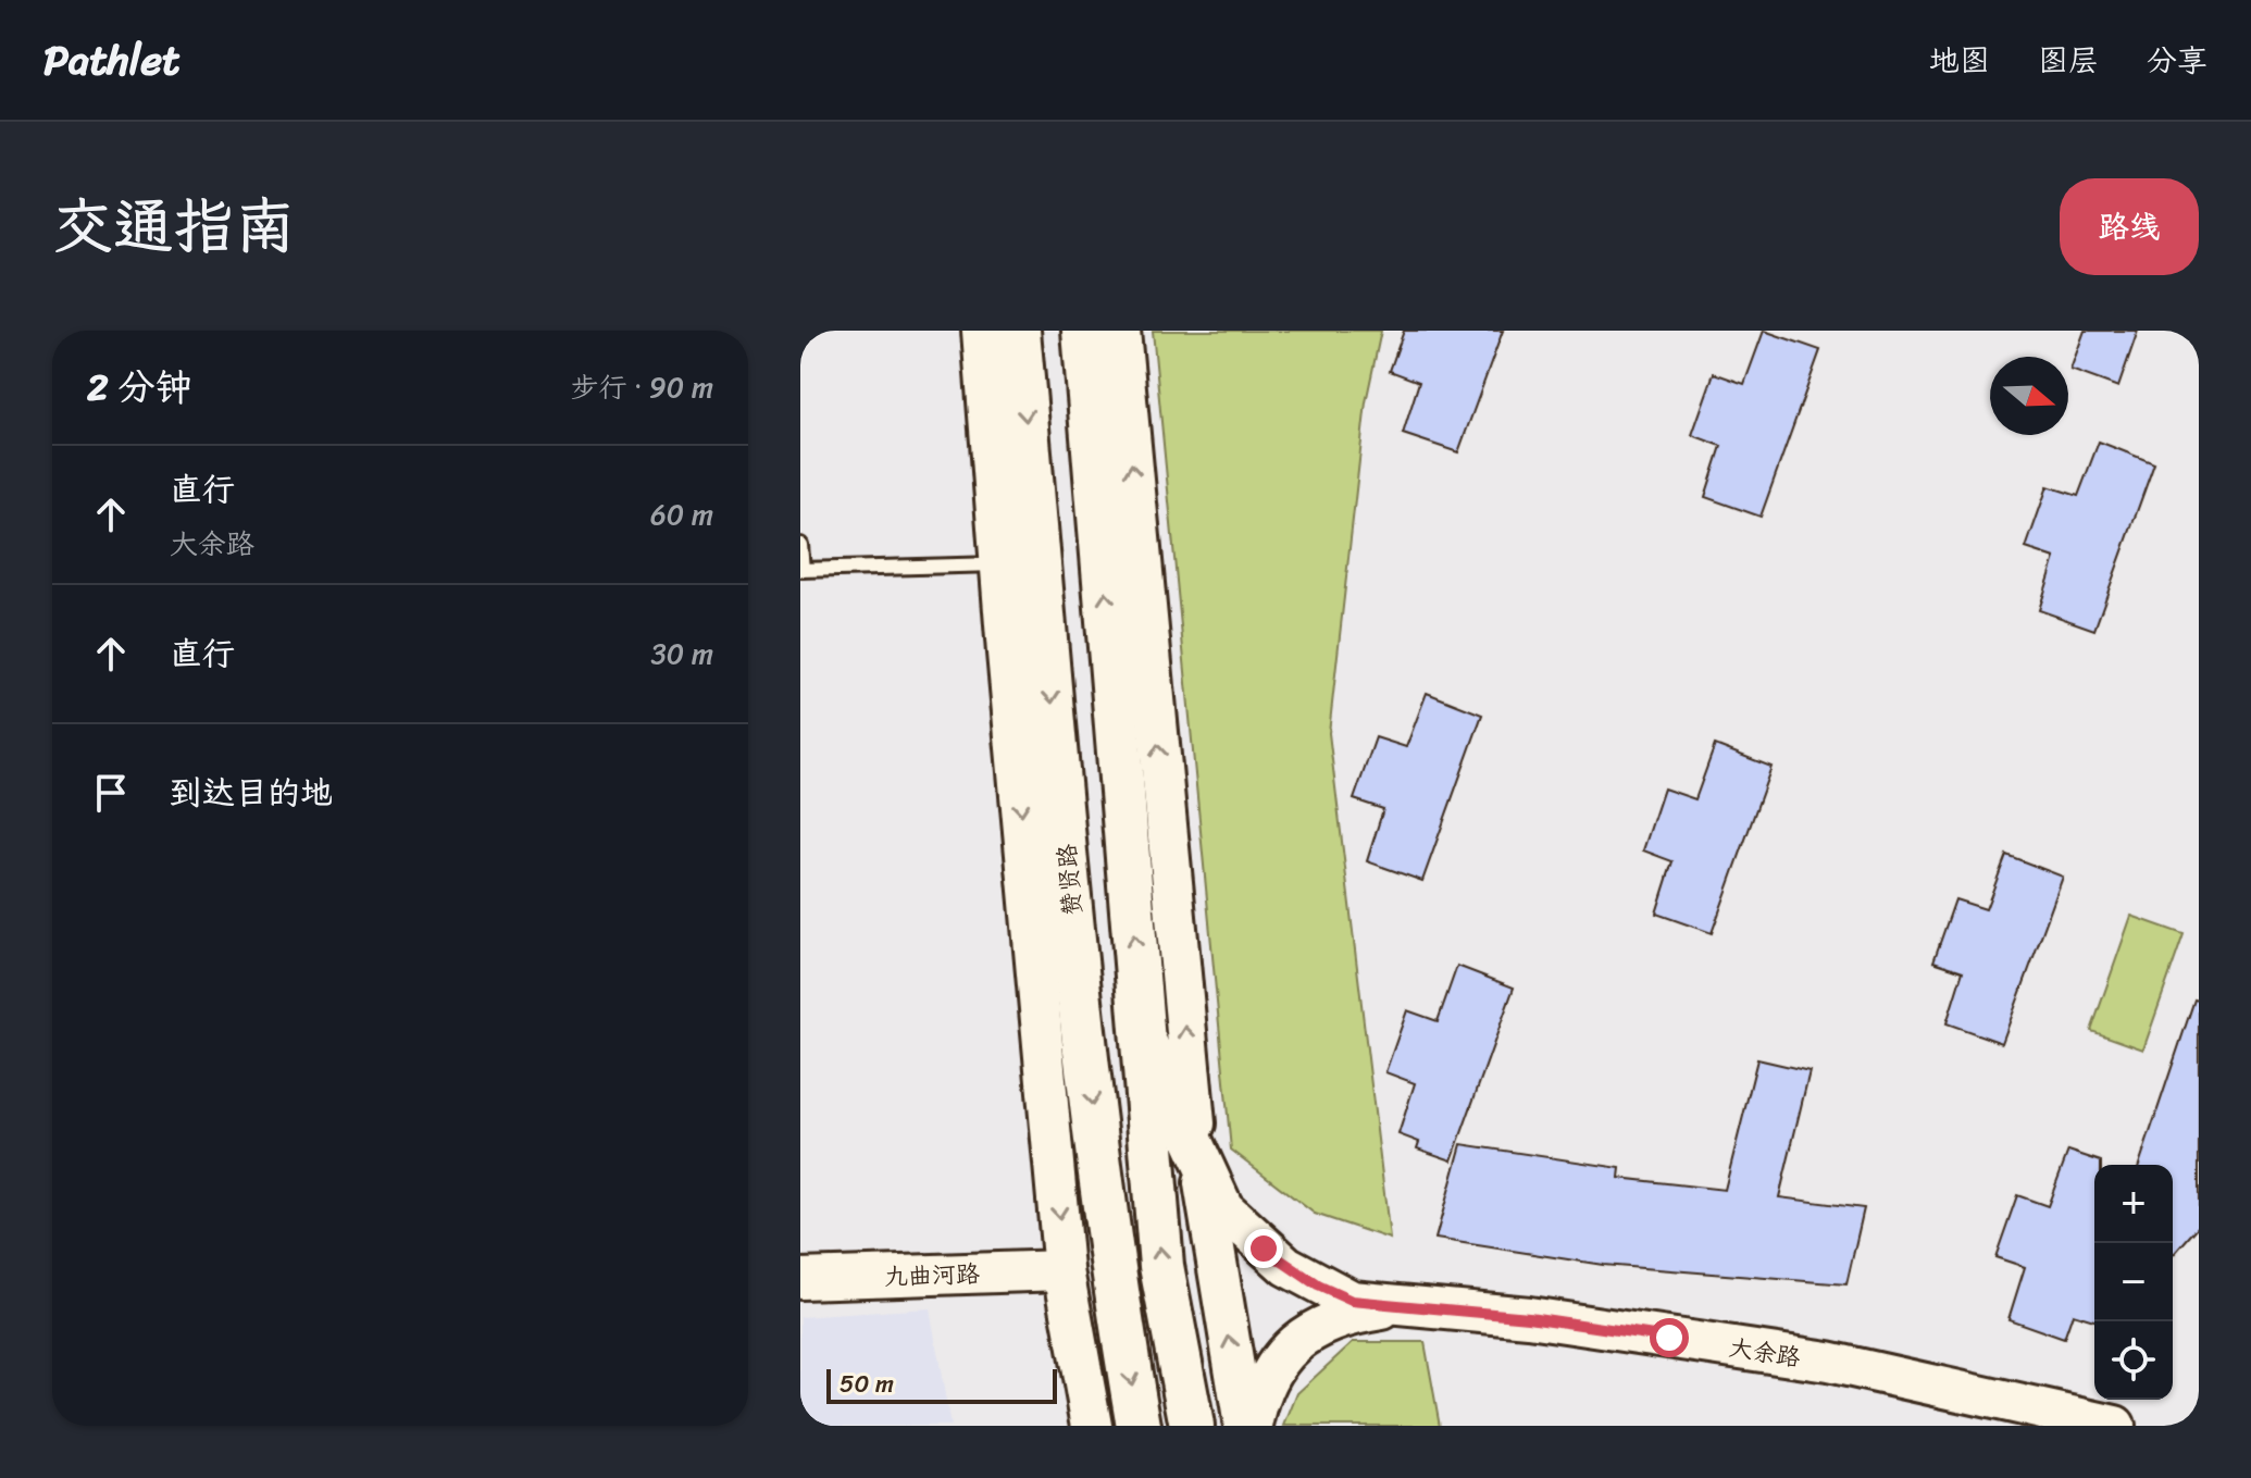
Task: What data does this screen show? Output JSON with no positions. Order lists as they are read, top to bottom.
{
  "streets": {
    "main road": ["赞贤路"],
    "street": ["九曲河路", "大余路"]
  },
  "scale_bar": "50 m",
  "north": "right",
  "page": {
    "header": "Pathlet",
    "nav": ["地图", "图层", "分享"],
    "title": "交通指南",
    "buttons": "路线",
    "heading": ["2 分钟", "步行 · 90 m"],
    "list": [
      ["直行", "大余路", "60 m"],
      ["直行", "30 m"],
      "到达目的地"
    ],
    "map_buttons": ["+", "−"],
    "scale": "50 m"
  }
}
